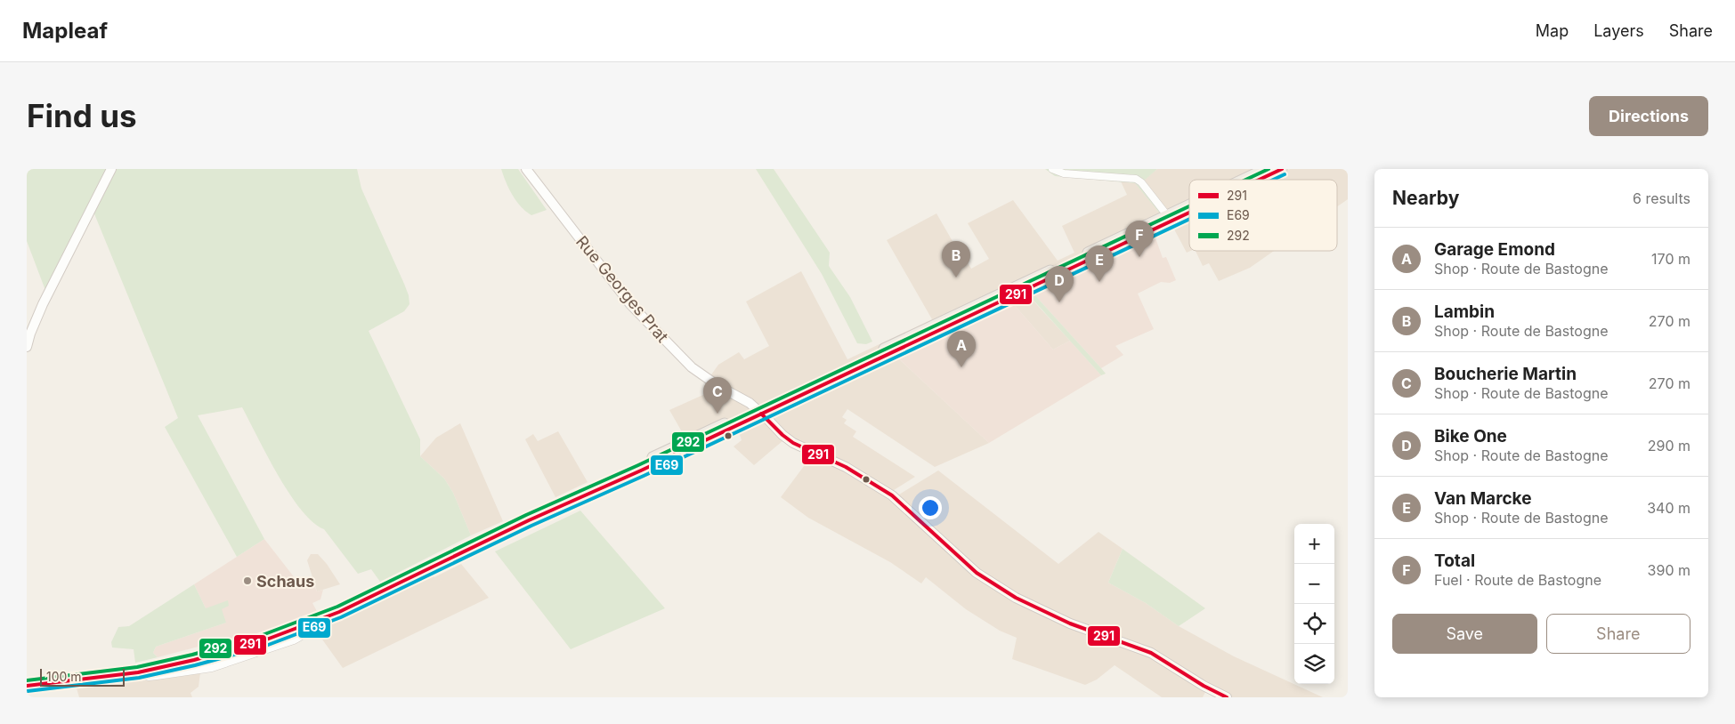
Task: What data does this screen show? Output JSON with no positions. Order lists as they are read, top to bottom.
{
  "streets": {
    "street": ["Rue Georges Prat"]
  },
  "places": ["Schaus"],
  "lines": ["transit line 291", "transit line 292", "transit line E69"],
  "legend": ["291", "E69", "292"],
  "scale_bar": "100 m",
  "page": {
    "header": "Mapleaf",
    "nav": ["Map", "Layers", "Share"],
    "buttons": [
      "Directions",
      ["Save", "Share"]
    ],
    "title": "Find us",
    "heading": ["Nearby", "6 results"],
    "pins": [
      "F",
      "B",
      "E",
      "D",
      "A",
      "C"
    ],
    "list": [
      {
        "mark": "A",
        "name": "Garage Emond",
        "note": "Shop · Route de Bastogne",
        "value": "170 m"
      },
      {
        "mark": "B",
        "name": "Lambin",
        "note": "Shop · Route de Bastogne",
        "value": "270 m"
      },
      {
        "mark": "C",
        "name": "Boucherie Martin",
        "note": "Shop · Route de Bastogne",
        "value": "270 m"
      },
      {
        "mark": "D",
        "name": "Bike One",
        "note": "Shop · Route de Bastogne",
        "value": "290 m"
      },
      {
        "mark": "E",
        "name": "Van Marcke",
        "note": "Shop · Route de Bastogne",
        "value": "340 m"
      },
      {
        "mark": "F",
        "name": "Total",
        "note": "Fuel · Route de Bastogne",
        "value": "390 m"
      }
    ],
    "map_buttons": ["+", "−"],
    "scale": "100 m"
  }
}
